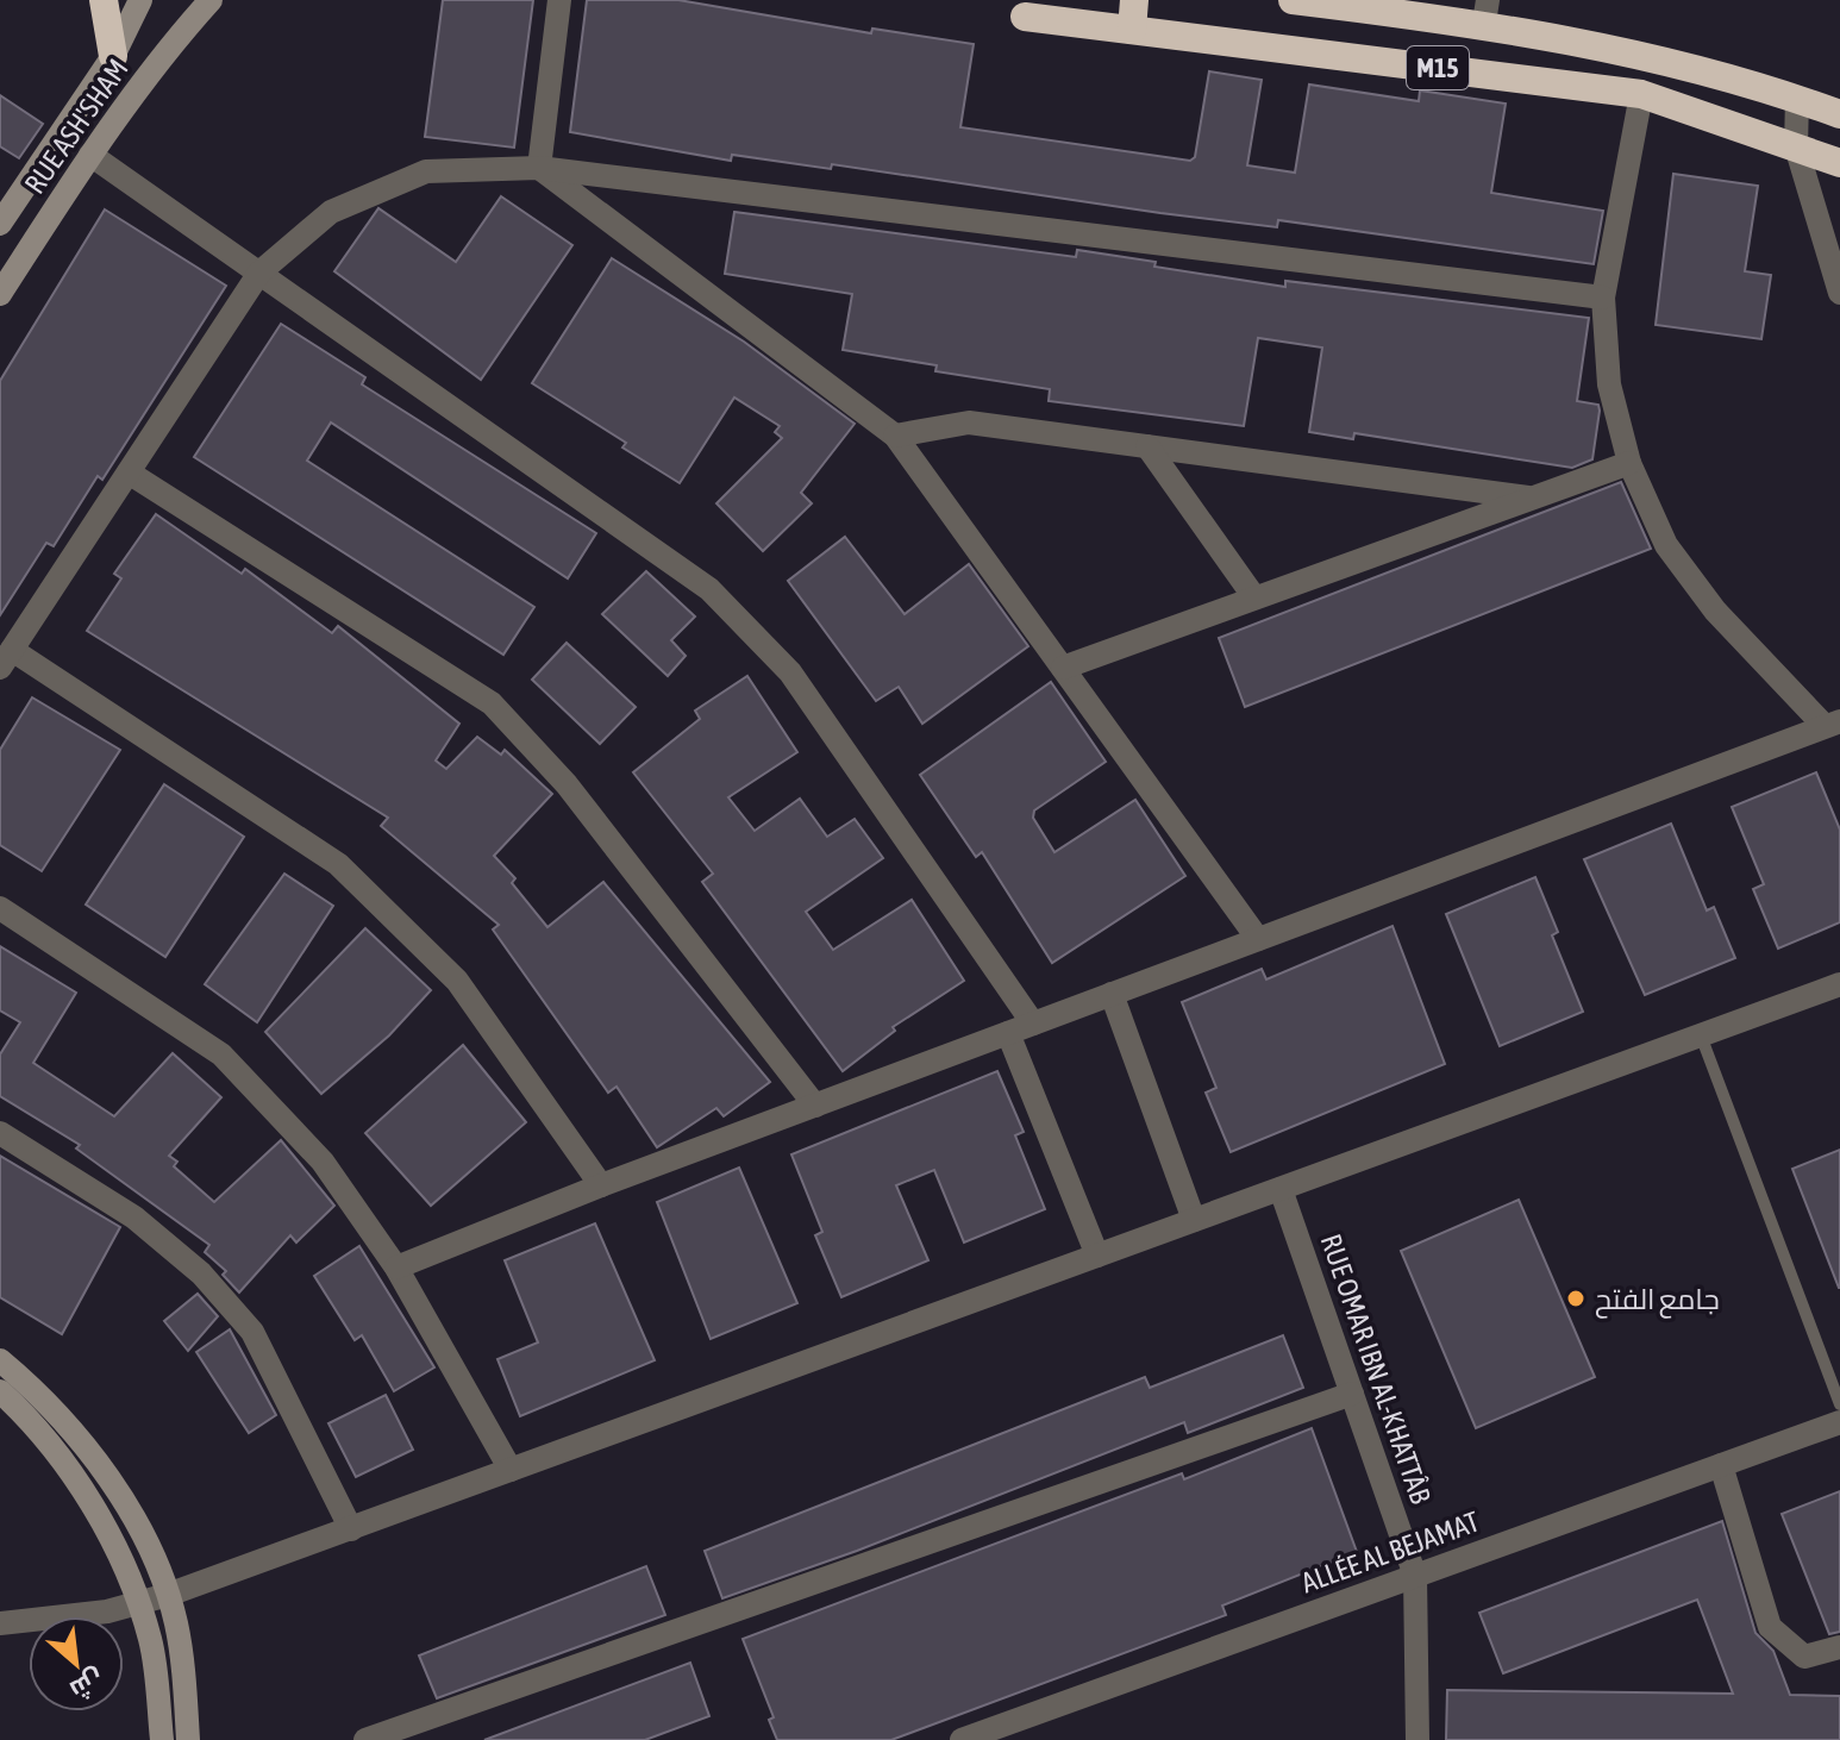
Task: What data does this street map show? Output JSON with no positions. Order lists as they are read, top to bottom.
{
  "streets": {
    "highway": ["M15"],
    "street": ["RUE ASH'SHAM", "RUE OMAR IBN AL-KHATTÂB", "ALLÉE AL BEJAMAT"]
  },
  "crossings": [
    ["RUE OMAR IBN AL-KHATTÂB", "ALLÉE AL BEJAMAT"]
  ],
  "places": ["جامع الفتح"],
  "north": "bottom right"
}
